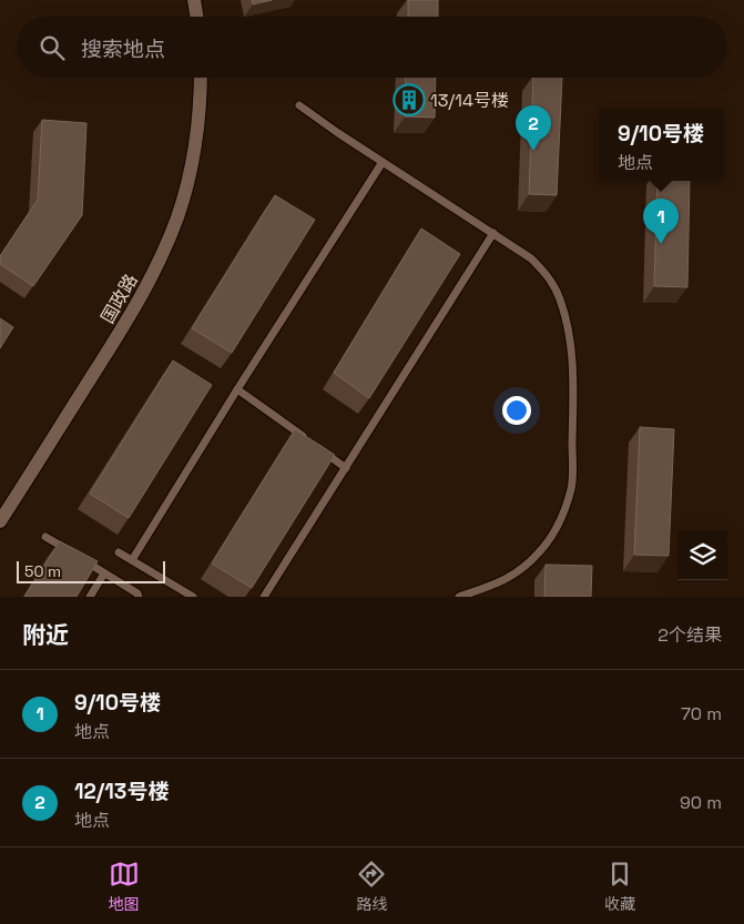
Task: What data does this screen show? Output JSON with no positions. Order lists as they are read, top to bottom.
{
  "streets": {
    "street": ["国政路"]
  },
  "places": {
    "building": ["13/14号楼"]
  },
  "scale_bar": "50 m",
  "page": {
    "search": "搜索地点",
    "pins": ["2", "1"],
    "popup": ["9/10号楼", "地点"],
    "scale": "50 m",
    "heading": ["附近", "2个结果"],
    "list": [
      {
        "mark": "1",
        "name": "9/10号楼",
        "note": "地点",
        "value": "70 m"
      },
      {
        "mark": "2",
        "name": "12/13号楼",
        "note": "地点",
        "value": "90 m"
      }
    ],
    "nav": ["地图", "路线", "收藏"]
  }
}
